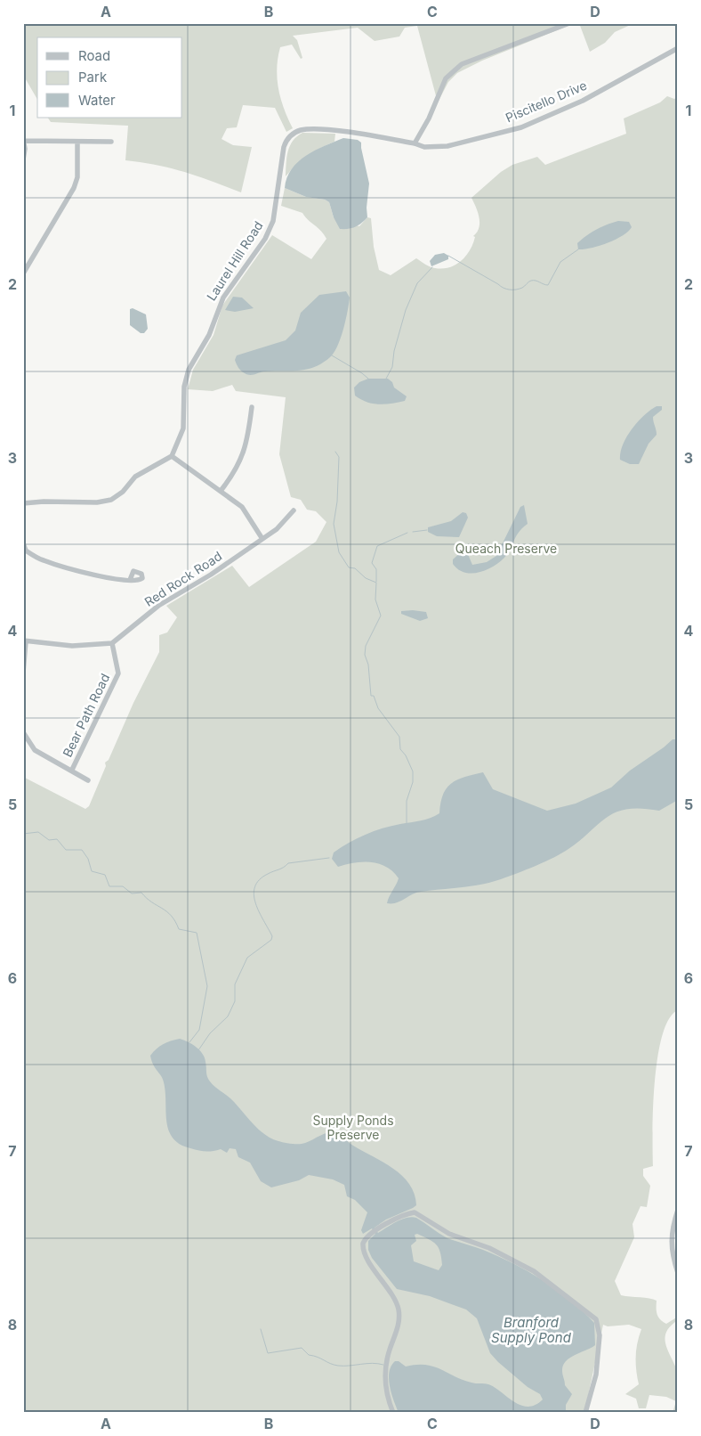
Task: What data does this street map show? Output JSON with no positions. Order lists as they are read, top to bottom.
{
  "streets": {
    "street": [
      "Piscitello Drive",
      "Laurel Hill Road",
      "Red Rock Road",
      "Bear Path Road"
    ]
  },
  "crossings": [
    ["Piscitello Drive", "Laurel Hill Road"],
    ["Red Rock Road", "Bear Path Road"]
  ],
  "water": ["Branford Supply Pond"],
  "parks": ["Queach Preserve", "Supply Ponds Preserve"],
  "legend": ["Road", "Park", "Water"],
  "grid": {
    "columns": [
      "A",
      "B",
      "C",
      "D"
    ],
    "rows": [
      "1",
      "2",
      "3",
      "4",
      "5",
      "6",
      "7",
      "8"
    ]
  }
}
